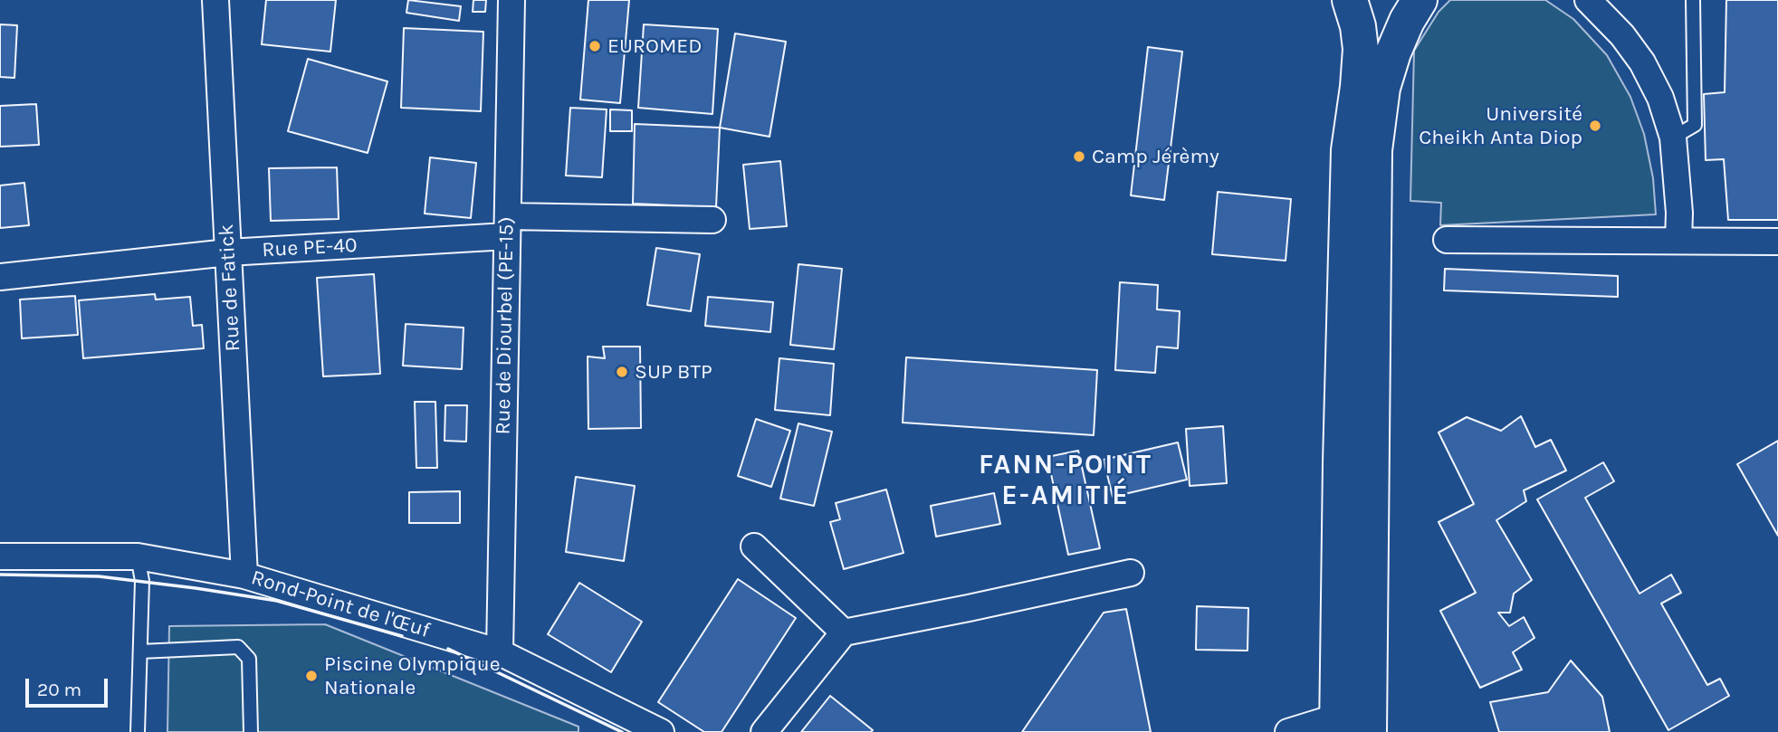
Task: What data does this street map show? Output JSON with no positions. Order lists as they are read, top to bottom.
{
  "streets": {
    "street": [
      "Rue PE-40",
      "Rue de Fatick",
      "Rue de Diourbel (PE-15)",
      "Rond-Point de l'Œuf"
    ]
  },
  "crossings": [
    ["Rue PE-40", "Rue de Fatick"],
    ["Rue PE-40", "Rue de Diourbel (PE-15)"],
    ["Rue de Fatick", "Rond-Point de l'Œuf"],
    ["Rue de Diourbel (PE-15)", "Rond-Point de l'Œuf"]
  ],
  "districts": ["FANN-POINT E-AMITIÉ"],
  "places": [
    "EUROMED",
    "Université Cheikh Anta Diop",
    "Camp Jérèmy",
    "SUP BTP",
    "Piscine Olympique Nationale"
  ],
  "scale_bar": "20 m"
}
